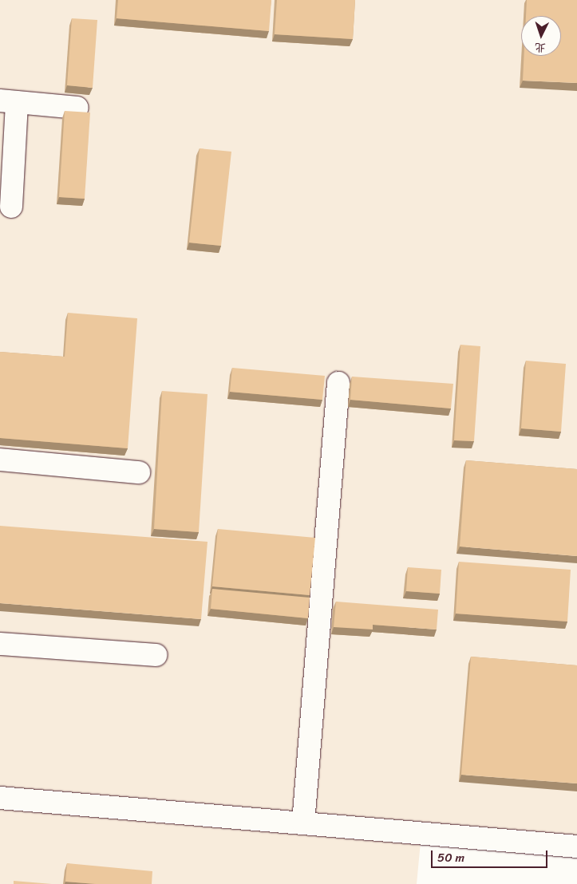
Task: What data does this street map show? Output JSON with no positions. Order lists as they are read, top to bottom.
{
  "scale_bar": "50 m",
  "north": "bottom"
}
